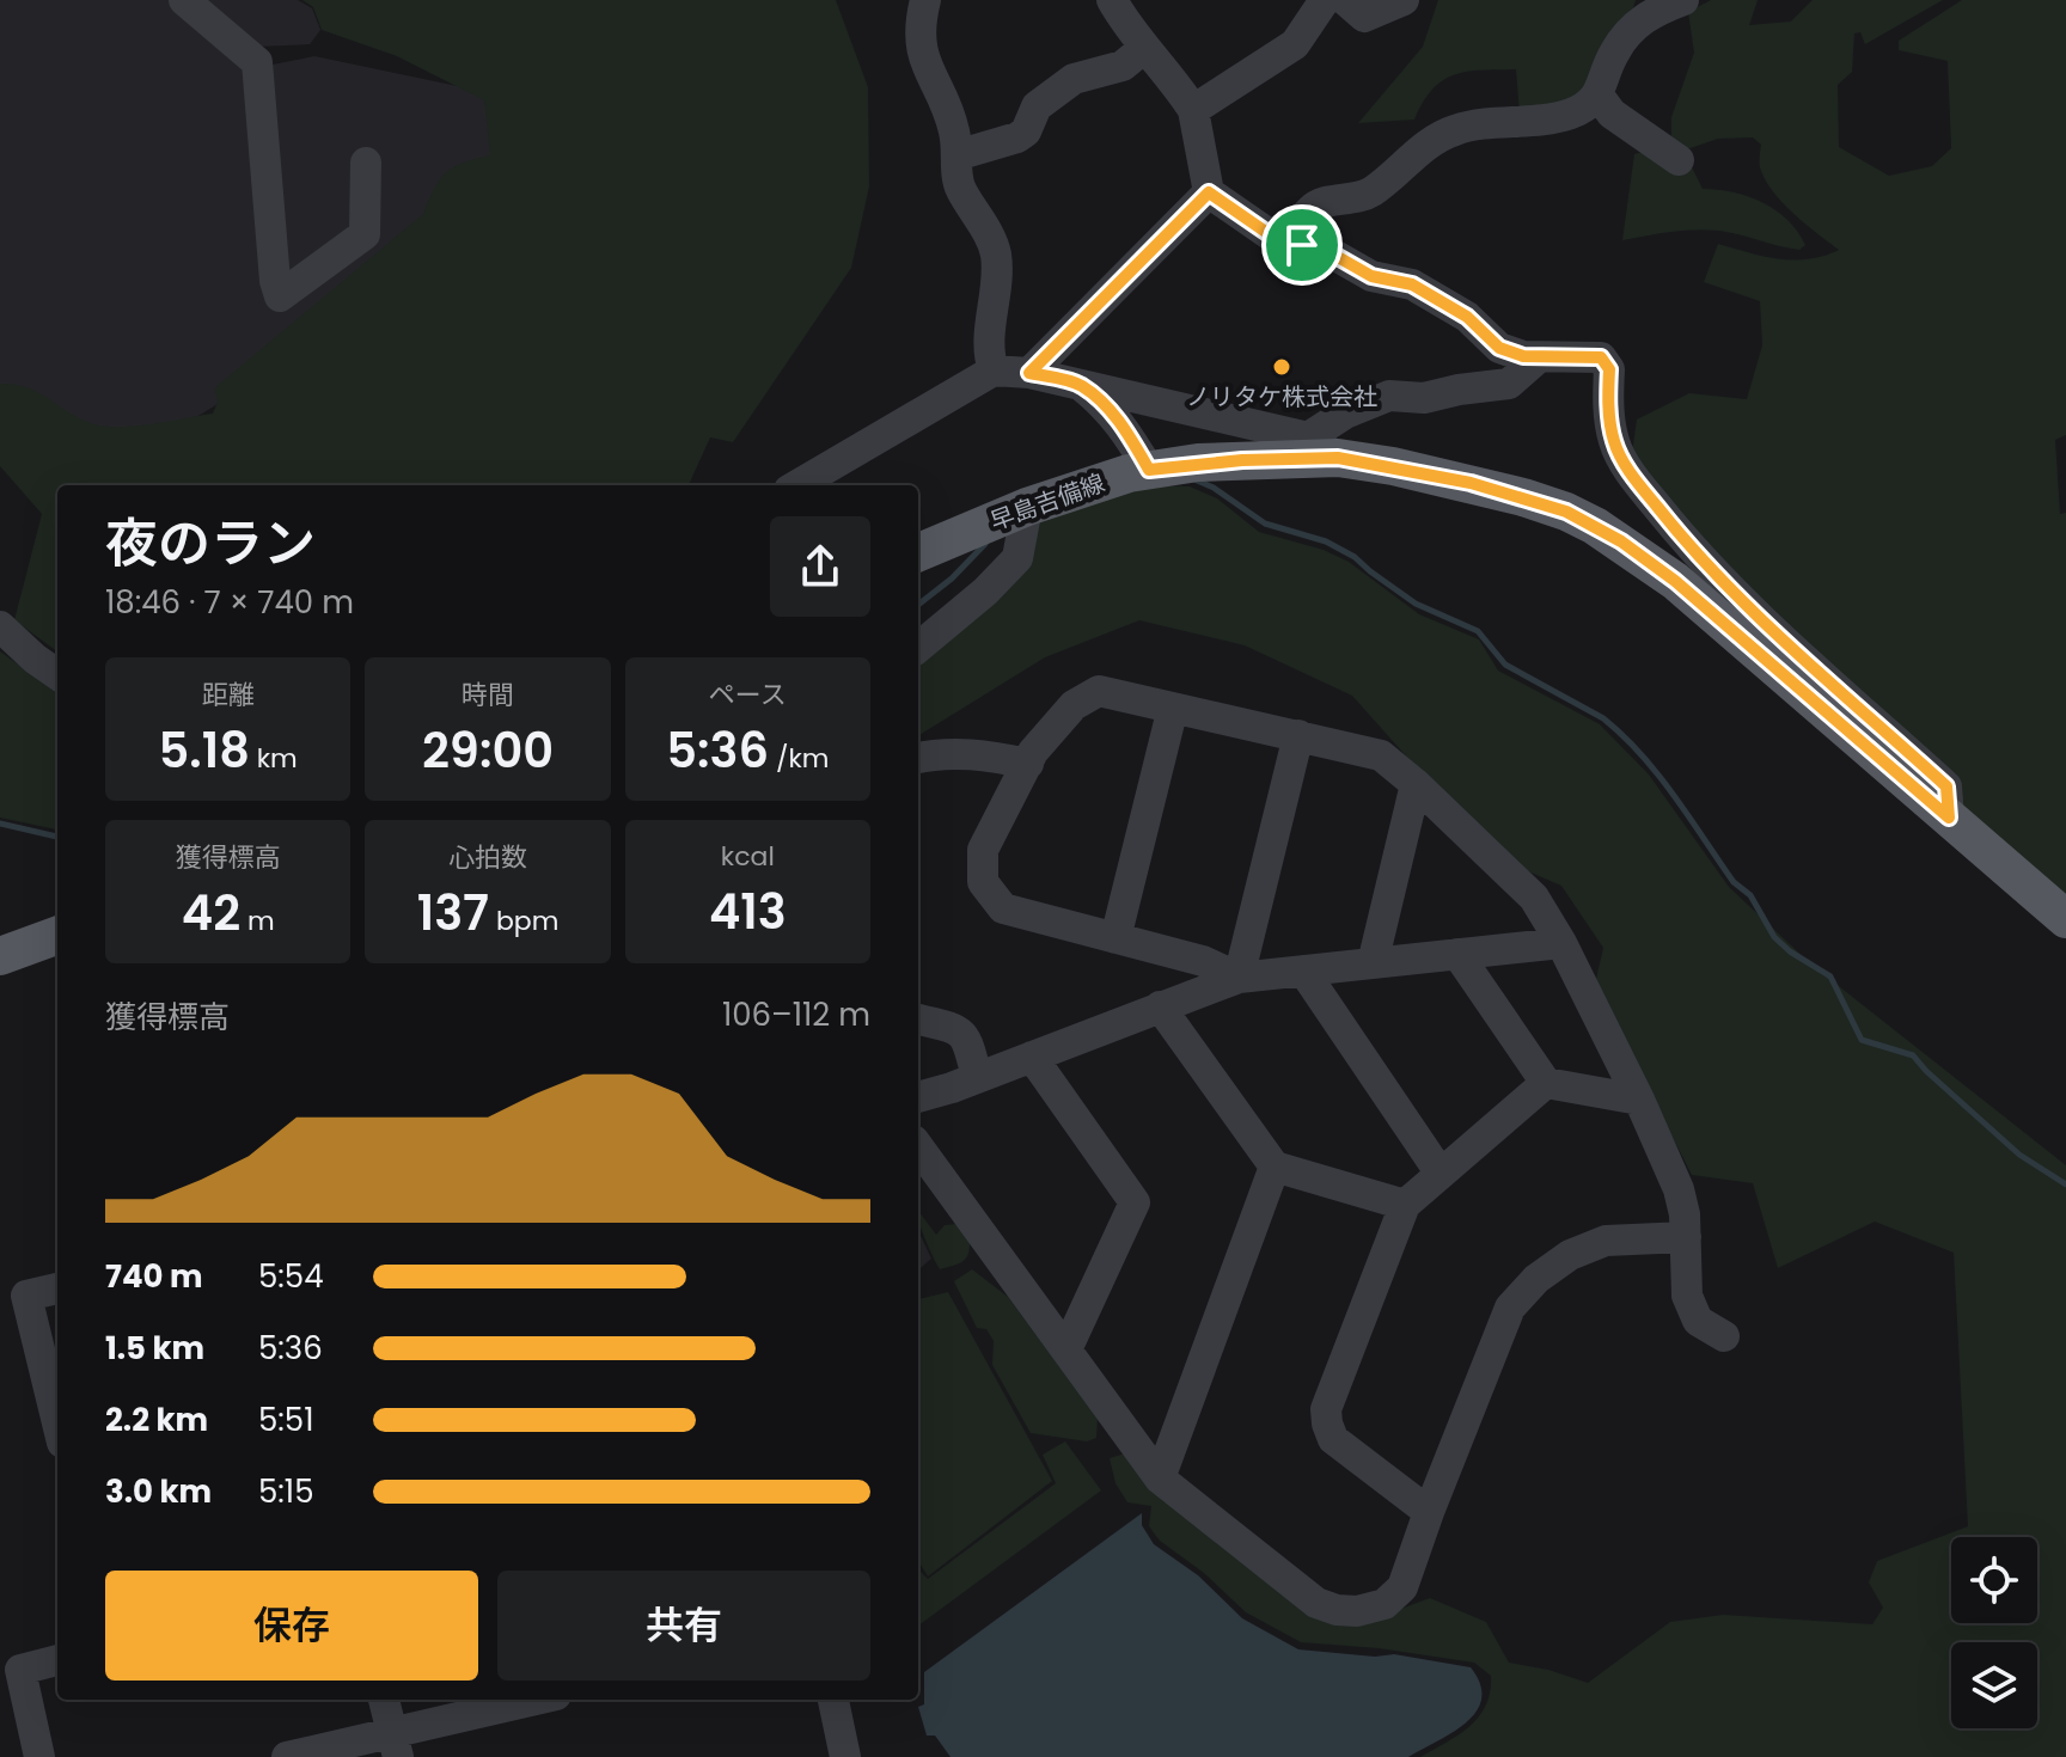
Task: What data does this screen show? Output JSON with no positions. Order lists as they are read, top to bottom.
{
  "streets": {
    "main road": ["早島吉備線"]
  },
  "places": ["ノリタケ株式会社"],
  "page": {
    "heading": ["夜のラン", "18:46 · 7 × 740 m"],
    "stats": [
      ["距離", "5.18 km"],
      ["時間", "29:00"],
      ["ペース", "5:36 /km"],
      ["獲得標高", "42 m"],
      ["心拍数", "137 bpm"],
      ["kcal", "413"]
    ],
    "chart": ["獲得標高", "106–112 m"],
    "list": [
      {
        "name": "740 m",
        "note": "5:54"
      },
      {
        "name": "1.5 km",
        "note": "5:36"
      },
      {
        "name": "2.2 km",
        "note": "5:51"
      },
      {
        "name": "3.0 km",
        "note": "5:15"
      }
    ],
    "buttons": ["保存", "共有"]
  }
}
